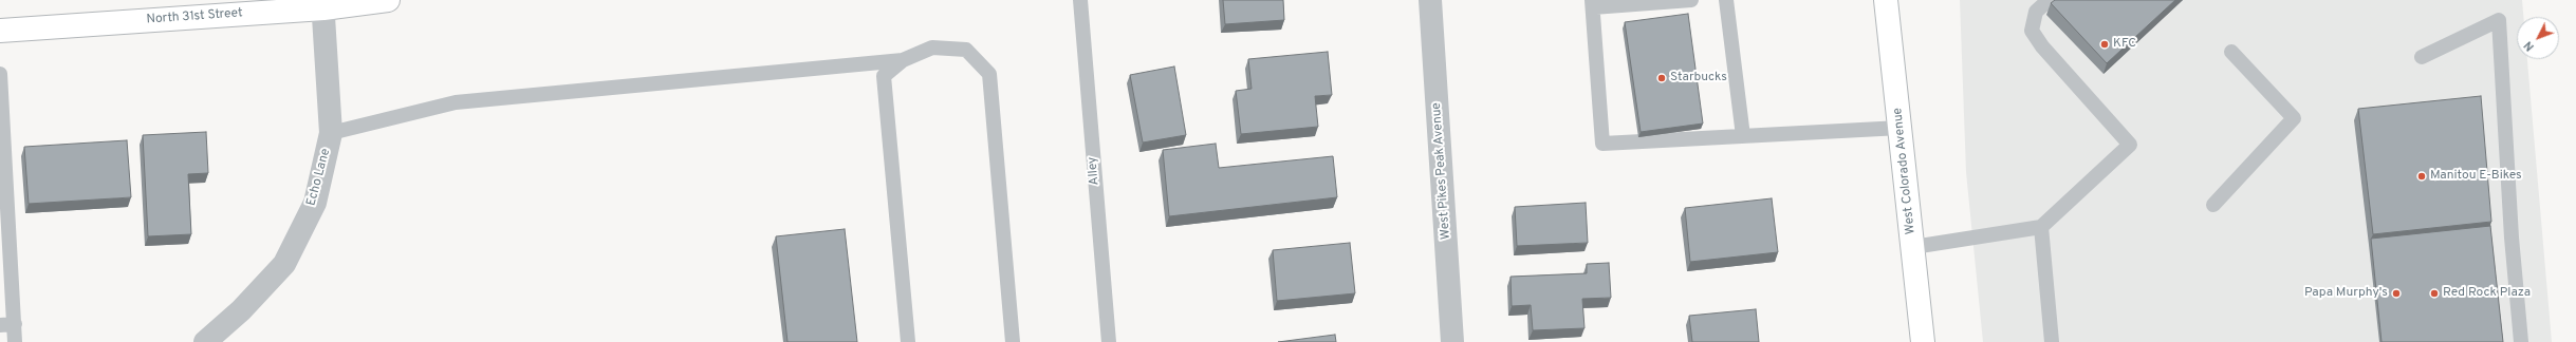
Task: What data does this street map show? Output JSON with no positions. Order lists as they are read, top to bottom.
{
  "streets": {
    "main road": ["North 31st Street", "West Colorado Avenue"],
    "street": ["West Pikes Peak Avenue", "Echo Lane"],
    "lane": ["Alley"]
  },
  "crossings": [
    ["North 31st Street", "Echo Lane"]
  ],
  "places": [
    "KFC",
    "Starbucks",
    "Manitou E-Bikes",
    "Papa Murphy's",
    "Red Rock Plaza"
  ],
  "north": "bottom left"
}
